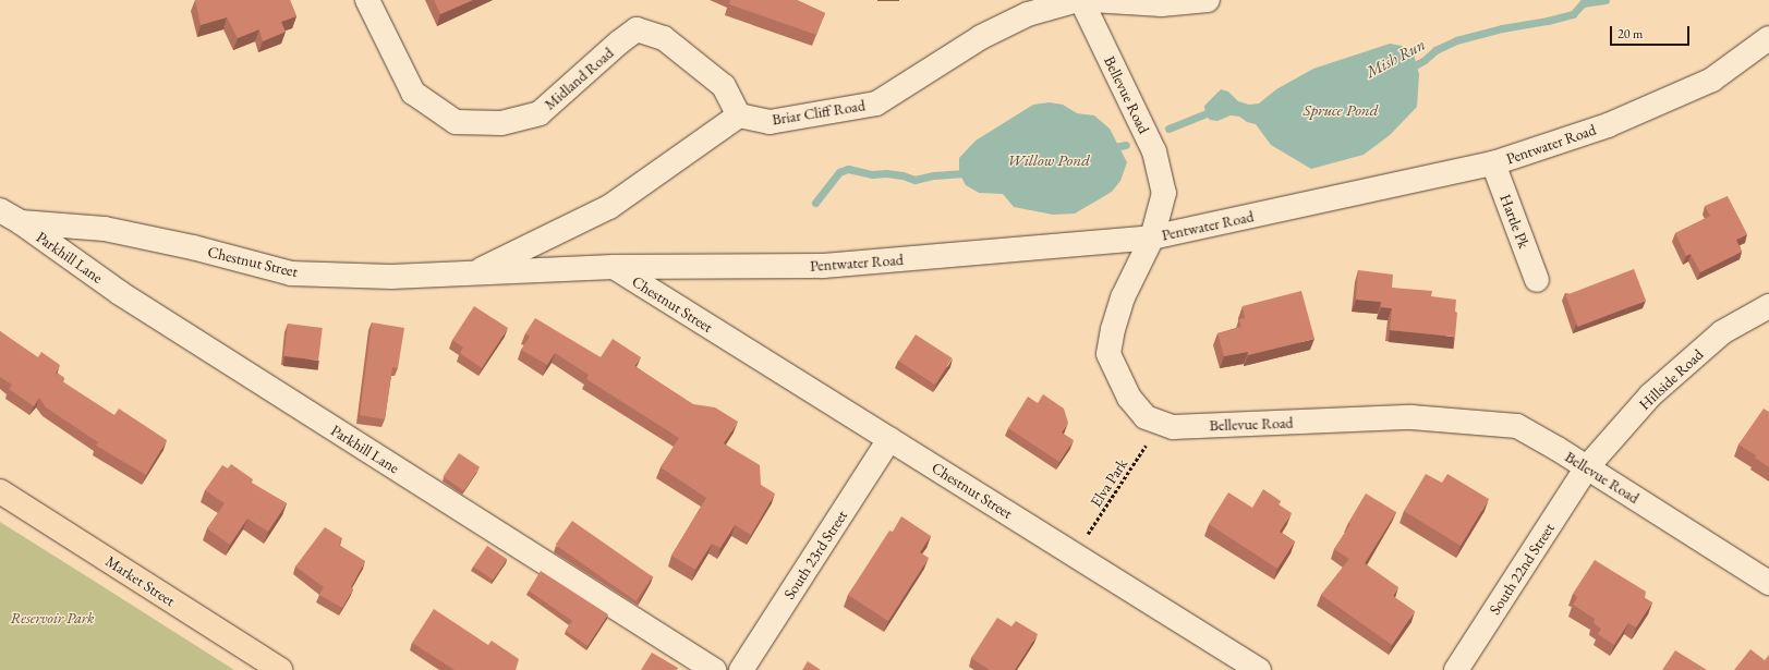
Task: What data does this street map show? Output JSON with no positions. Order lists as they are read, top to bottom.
{
  "streets": {
    "main road": ["Market Street"],
    "street": [
      "Midland Road",
      "Bellevue Road",
      "Briar Cliff Road",
      "Pentwater Road",
      "Hartle Pk",
      "Parkhill Lane",
      "Chestnut Street",
      "Hillside Road",
      "South 23rd Street",
      "South 22nd Street"
    ],
    "path": ["Elva Park"]
  },
  "crossings": [
    ["Midland Road", "Briar Cliff Road"],
    ["Bellevue Road", "Briar Cliff Road"],
    ["Bellevue Road", "Pentwater Road"],
    ["Bellevue Road", "Hillside Road"],
    ["Bellevue Road", "Elva Park"],
    ["Bellevue Road", "South 22nd Street"],
    ["Pentwater Road", "Hartle Pk"],
    ["Pentwater Road", "Chestnut Street"],
    ["Parkhill Lane", "Chestnut Street"],
    ["Chestnut Street", "Elva Park"],
    ["Chestnut Street", "South 23rd Street"],
    ["Hillside Road", "South 22nd Street"]
  ],
  "water": ["Mish Run", "Spruce Pond", "Willow Pond"],
  "parks": ["Reservoir Park"],
  "scale_bar": "20 m"
}
